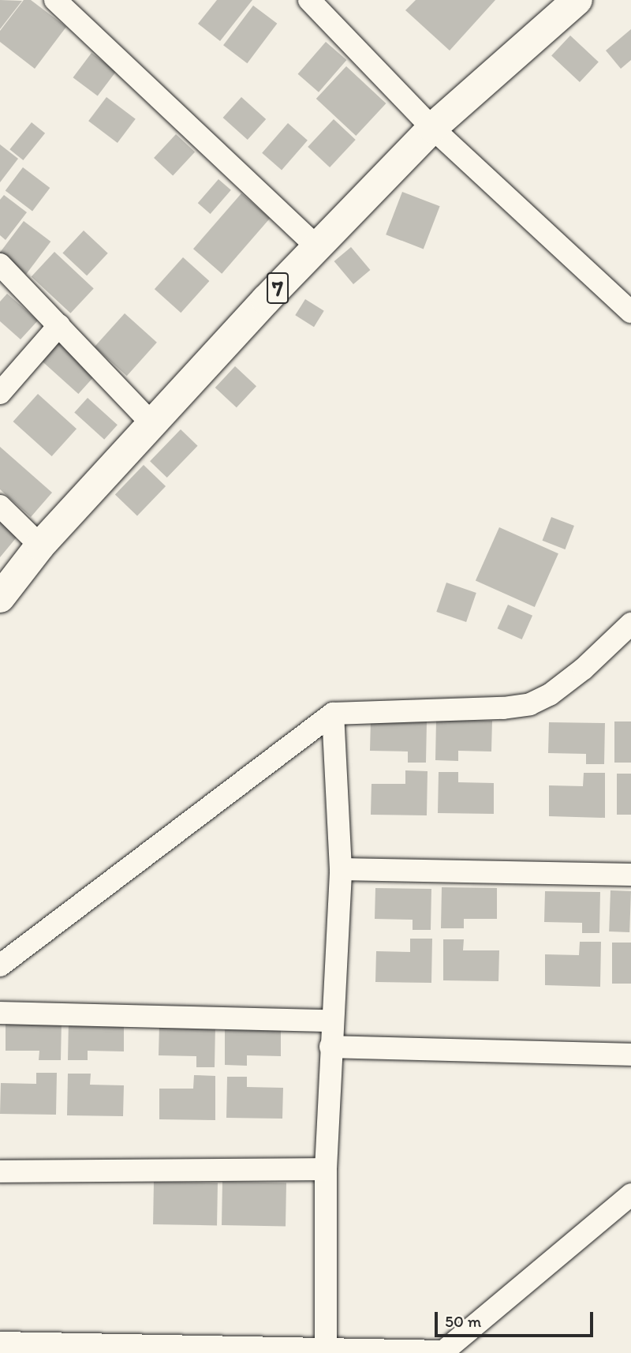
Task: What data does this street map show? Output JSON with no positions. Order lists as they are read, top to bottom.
{
  "streets": {
    "highway": ["7"]
  },
  "scale_bar": "50 m"
}
